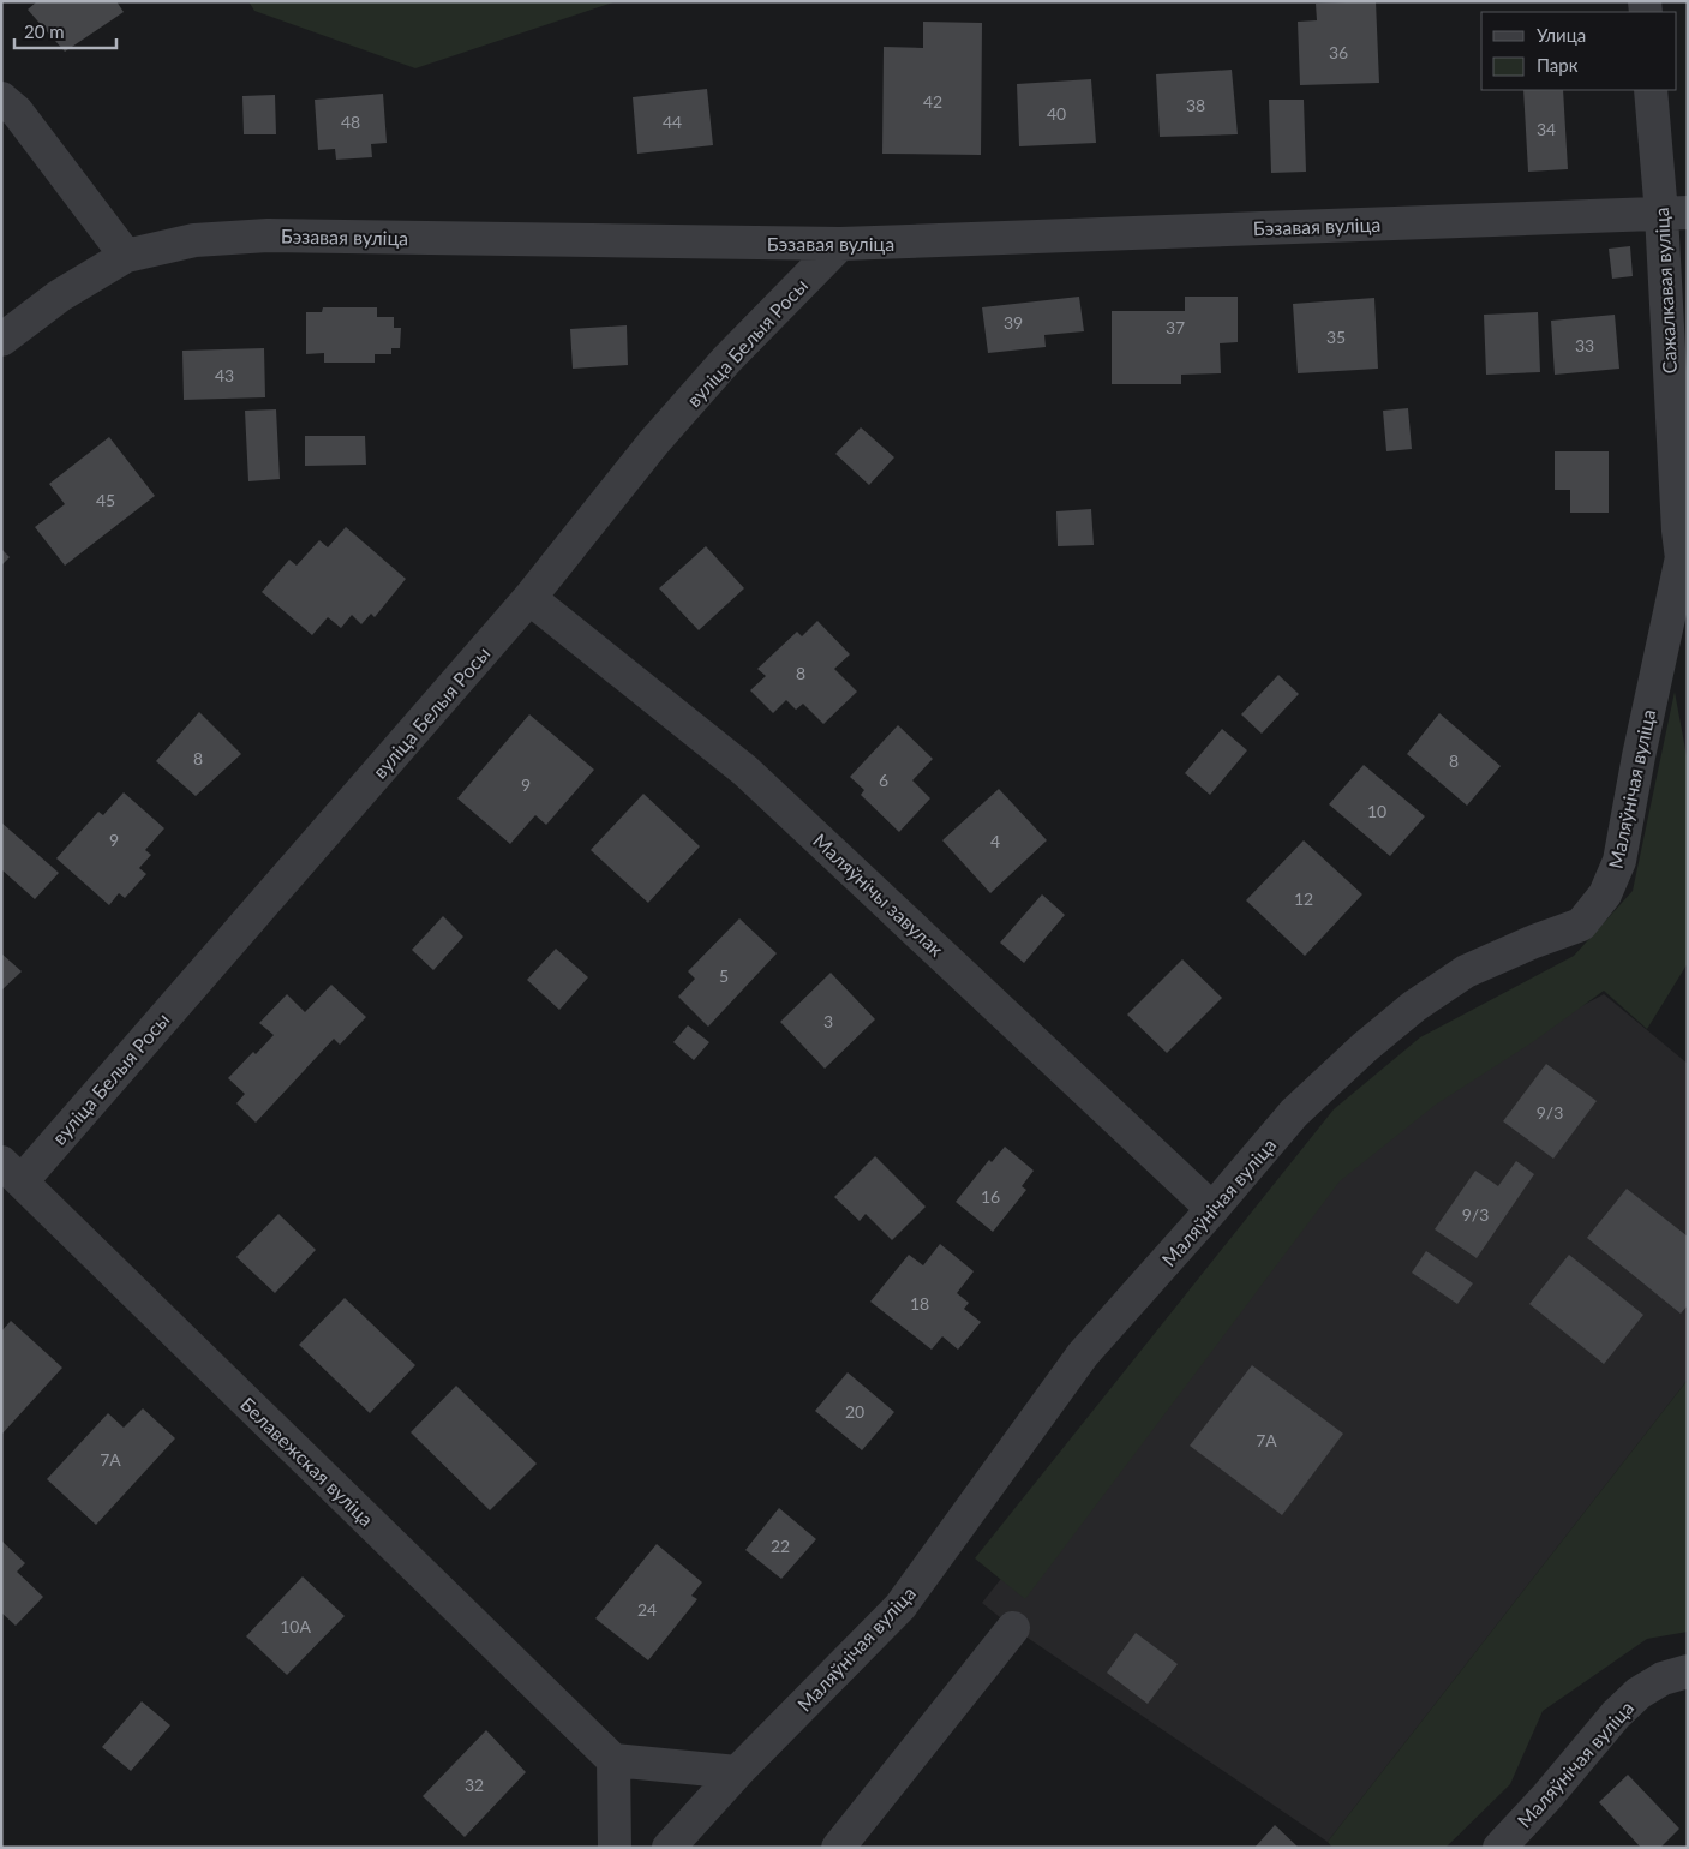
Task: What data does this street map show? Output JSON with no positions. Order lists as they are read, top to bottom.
{
  "streets": {
    "street": [
      "Бэзавая вуліца",
      "Сажалкавая вуліца",
      "вуліца Белыя Росы",
      "Маляўнічая вуліца",
      "Маляўнічы завулак",
      "Белавежская вуліца"
    ]
  },
  "crossings": [
    ["Бэзавая вуліца", "Сажалкавая вуліца"],
    ["Бэзавая вуліца", "вуліца Белыя Росы"],
    ["Сажалкавая вуліца", "Маляўнічая вуліца"],
    ["вуліца Белыя Росы", "Маляўнічы завулак"],
    ["вуліца Белыя Росы", "Белавежская вуліца"],
    ["Маляўнічая вуліца", "Маляўнічы завулак"]
  ],
  "house_numbers": [
    "36",
    "42",
    "38",
    "40",
    "48",
    "44",
    "34",
    "39",
    "37",
    "35",
    "33",
    "43",
    "45",
    "8",
    "8",
    "8",
    "6",
    "9",
    "10",
    "9",
    "4",
    "12",
    "5",
    "3",
    "9/3",
    "16",
    "9/3",
    "18",
    "20",
    "7А",
    "7А",
    "22",
    "24",
    "10А",
    "32"
  ],
  "legend": ["Улица", "Парк"],
  "scale_bar": "20 m"
}
